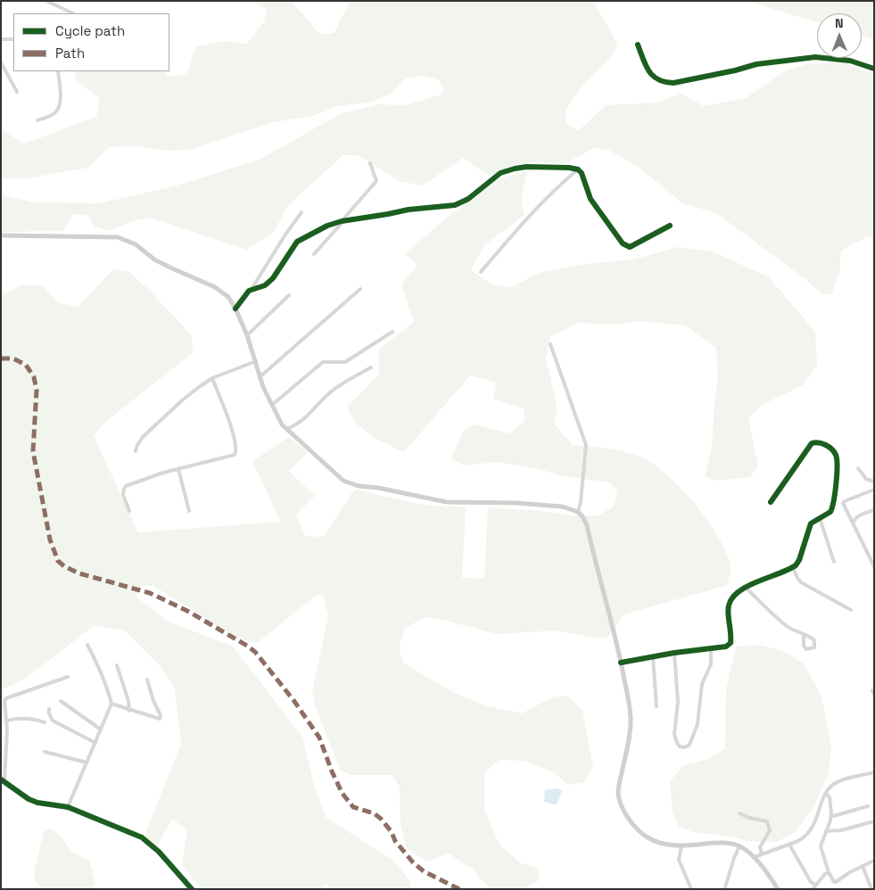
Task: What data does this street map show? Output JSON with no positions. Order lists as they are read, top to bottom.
{
  "legend": ["Cycle path", "Path"],
  "north": "top"
}
